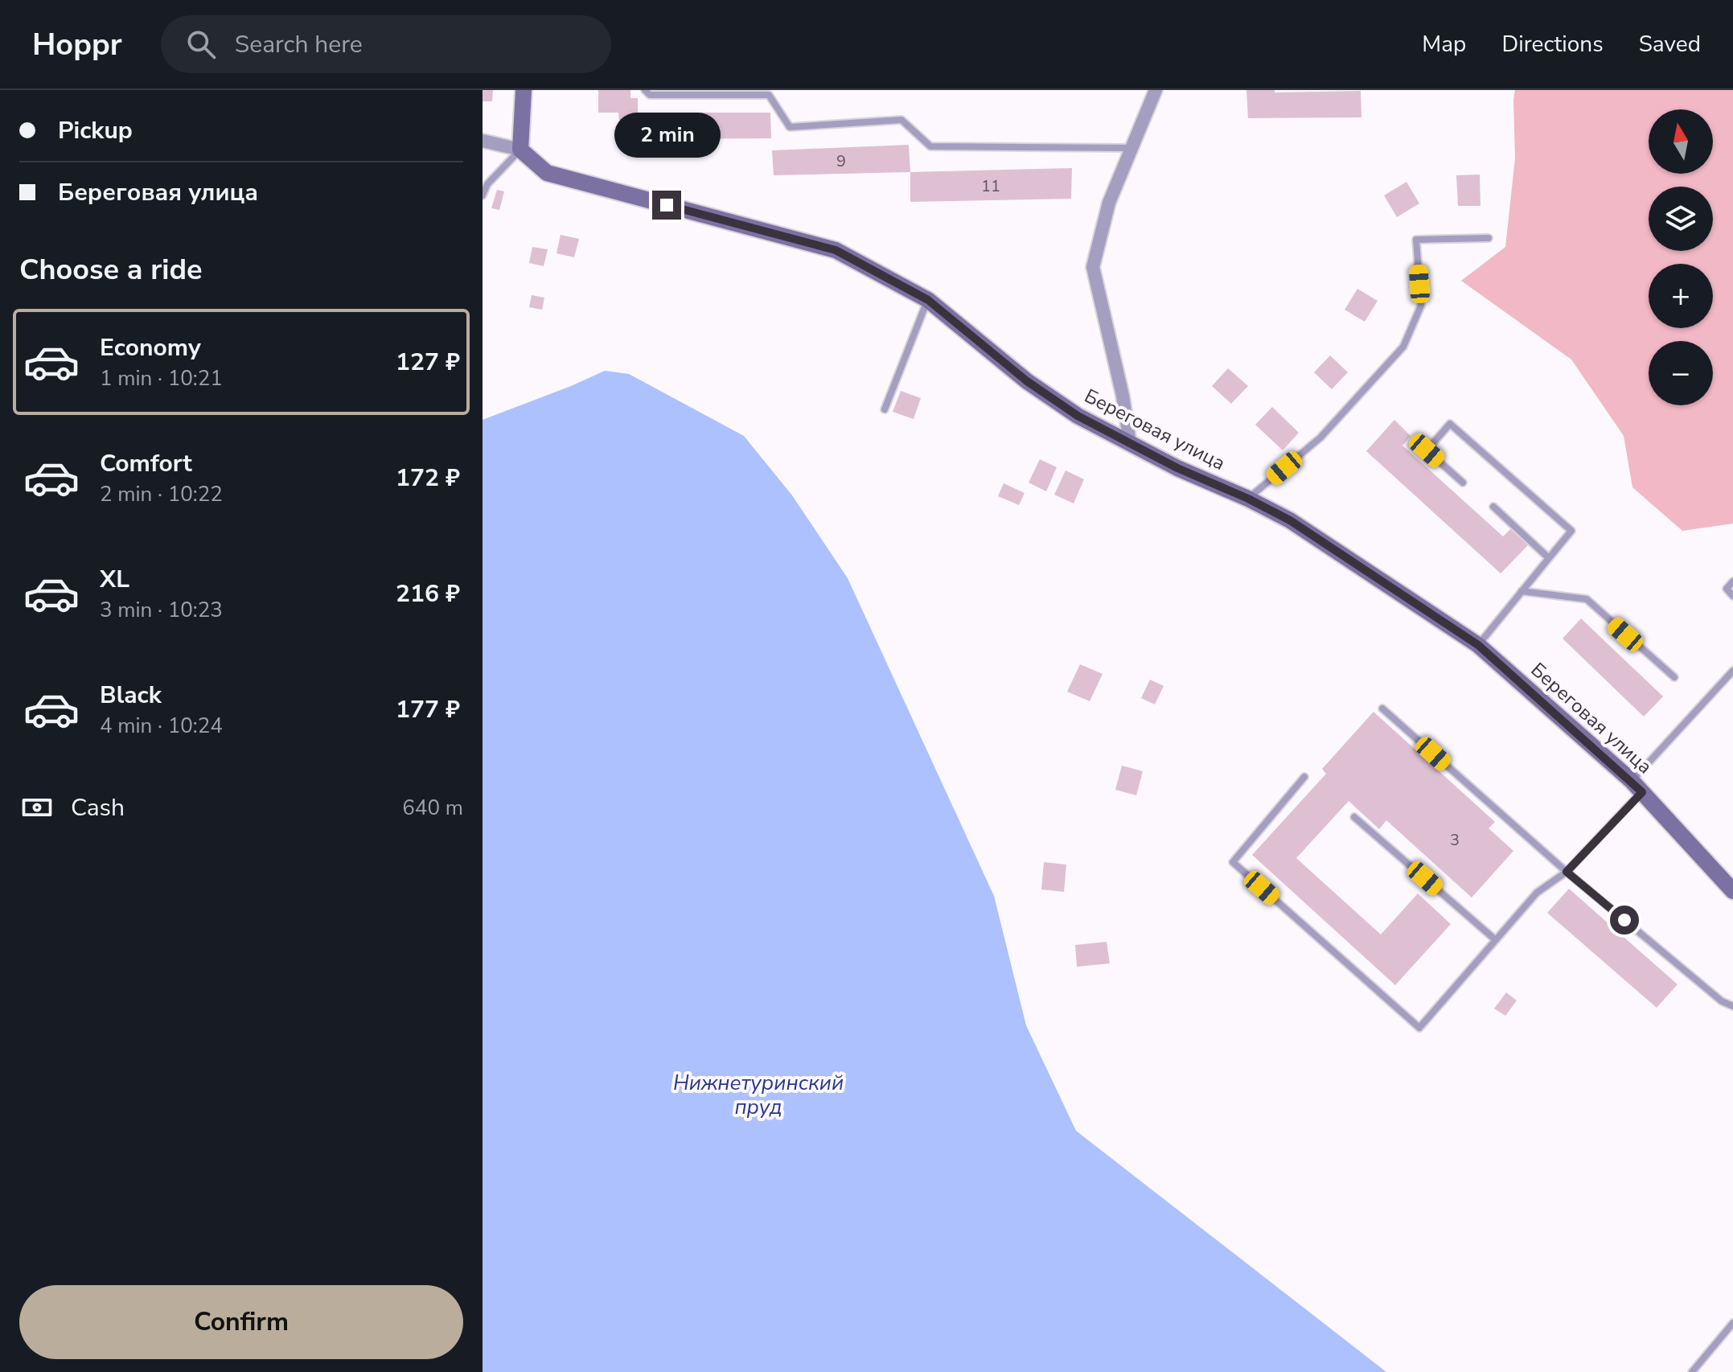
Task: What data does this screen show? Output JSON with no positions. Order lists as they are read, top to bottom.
{
  "streets": {
    "street": ["Береговая улица"]
  },
  "water": ["Нижнетуринский пруд"],
  "house_numbers": ["9", "11", "3"],
  "north": "top",
  "page": {
    "header": "Hoppr",
    "search": "Search here",
    "nav": ["Map", "Directions", "Saved"],
    "banner": ["Pickup", "Береговая улица"],
    "map_buttons": ["+", "−"],
    "bubble": "2 min",
    "heading": "Choose a ride",
    "list": [
      {
        "name": "Economy",
        "note": "1 min · 10:21",
        "value": "127 ₽"
      },
      {
        "name": "Comfort",
        "note": "2 min · 10:22",
        "value": "172 ₽"
      },
      {
        "name": "XL",
        "note": "3 min · 10:23",
        "value": "216 ₽"
      },
      {
        "name": "Black",
        "note": "4 min · 10:24",
        "value": "177 ₽"
      }
    ],
    "pay": ["Cash", "640 m"],
    "buttons": "Confirm"
  }
}
